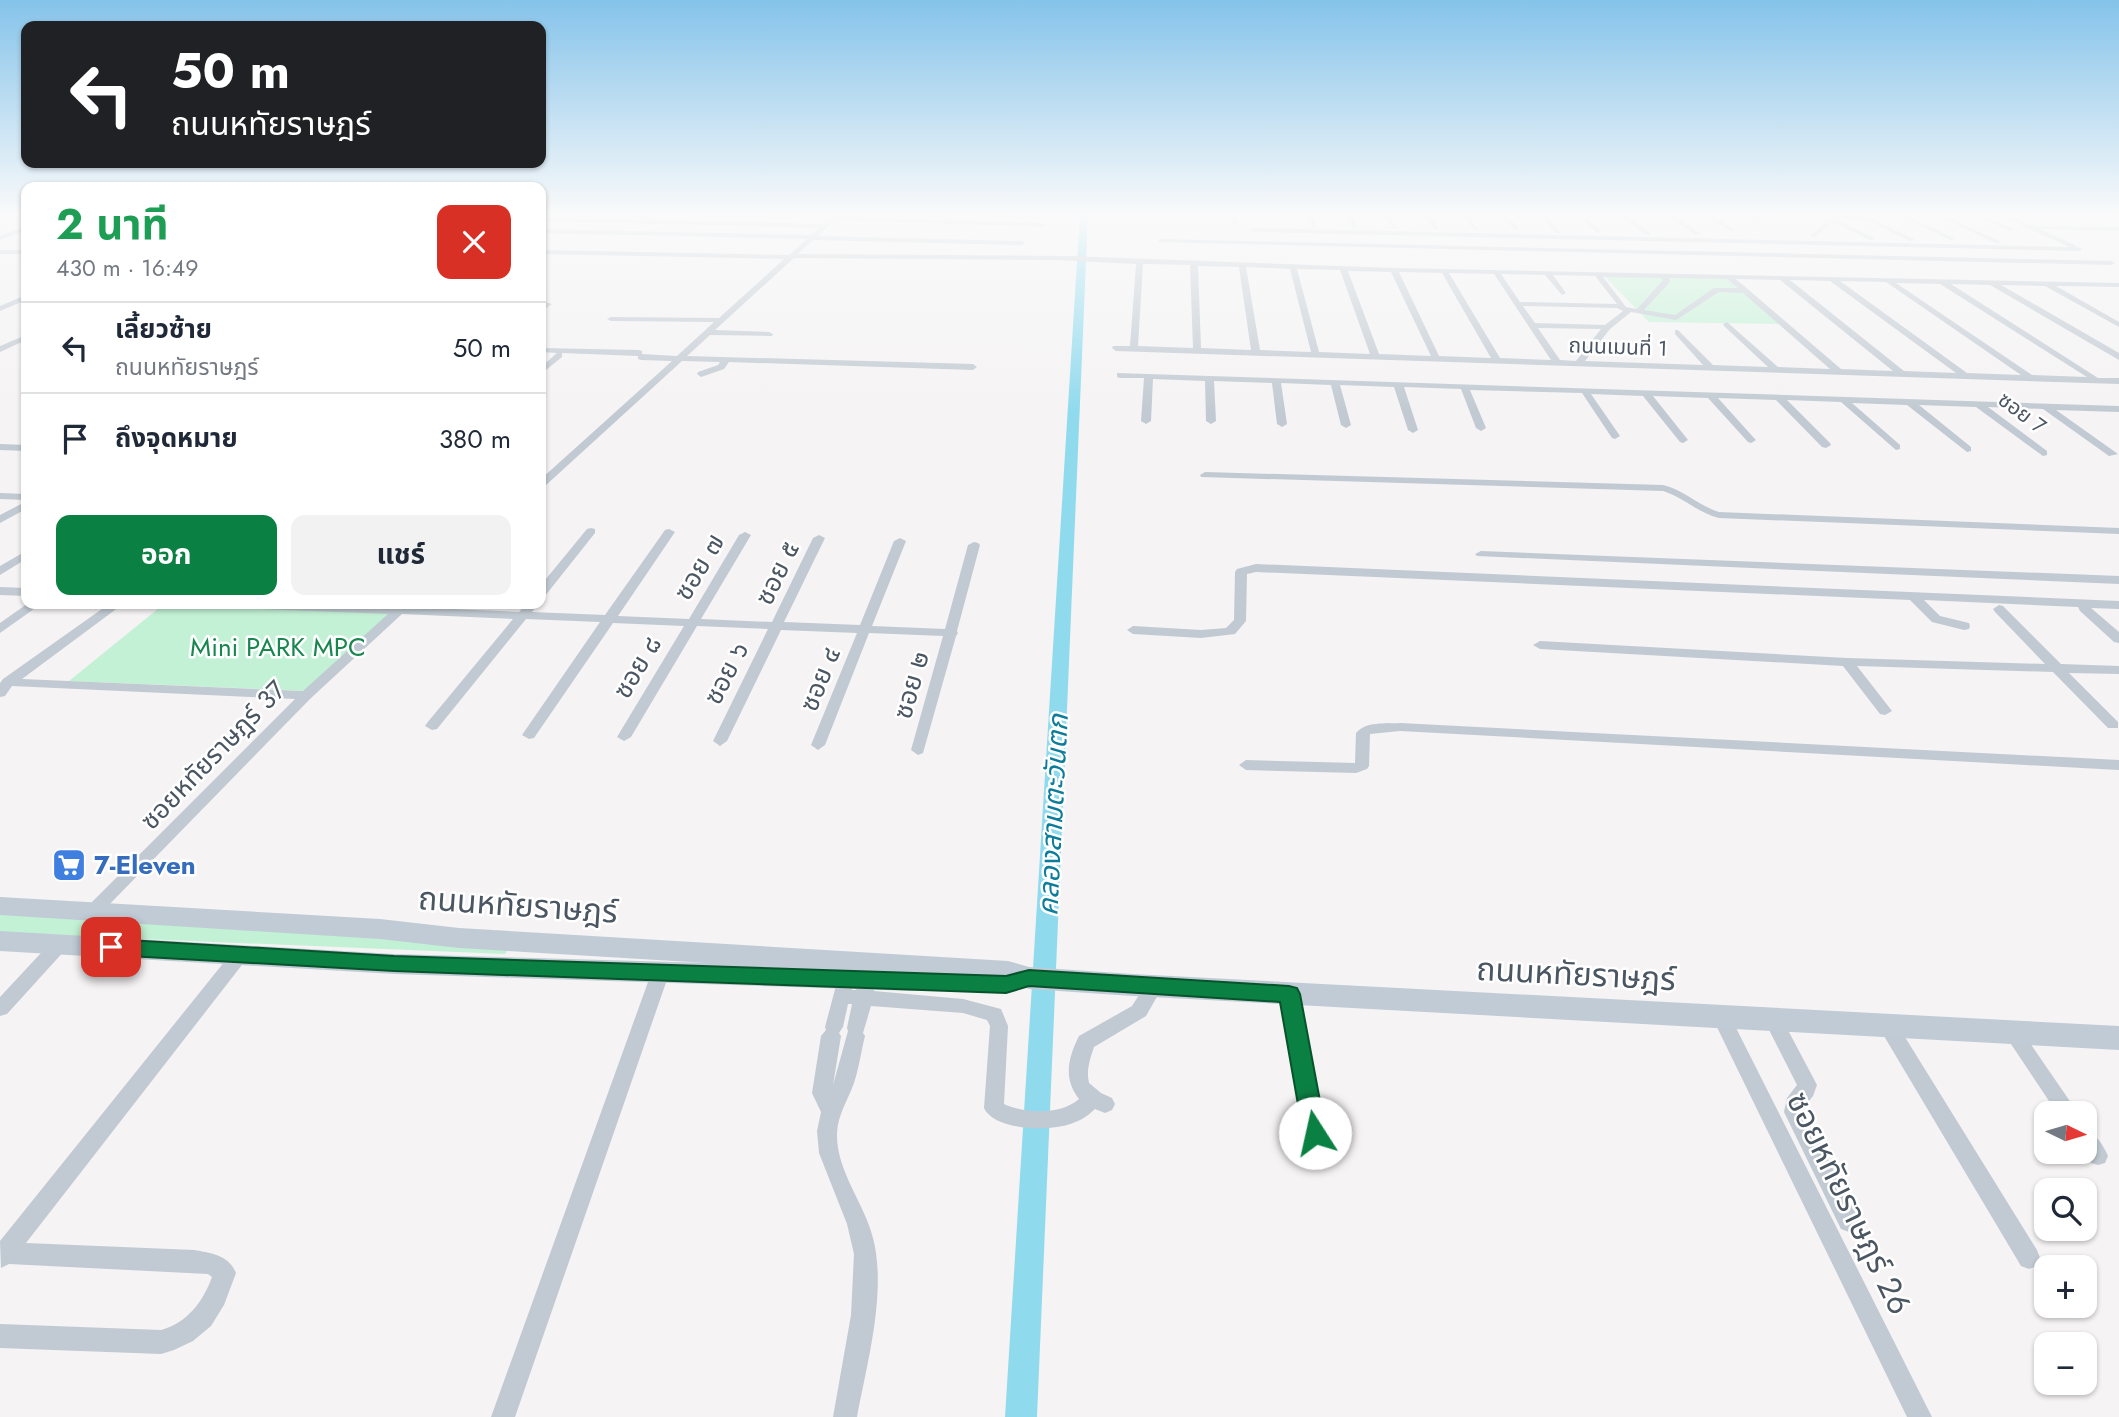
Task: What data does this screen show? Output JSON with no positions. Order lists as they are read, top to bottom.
{
  "streets": {
    "main road": ["ถนนหทัยราษฎร์"],
    "street": [
      "ถนนเมนที่ 1",
      "ซอย 7",
      "ซอย ๗",
      "ซอย ๕",
      "ซอย ๘",
      "ซอย ๖",
      "ซอย ๔",
      "ซอย ๒",
      "ซอยหทัยราษฎร์ 37",
      "ซอยหทัยราษฎร์ 26"
    ]
  },
  "crossings": [
    ["ซอย ๗", "ซอย ๘"],
    ["ซอย ๕", "ซอย ๖"],
    ["ซอยหทัยราษฎร์ 37", "ถนนหทัยราษฎร์"],
    ["ถนนหทัยราษฎร์", "ซอยหทัยราษฎร์ 26"]
  ],
  "water": ["คลองสามตะวันตก"],
  "parks": ["Mini PARK MPC"],
  "places": {
    "supermarket": ["7-Eleven"]
  },
  "north": "right",
  "page": {
    "turn": ["50 m", "ถนนหทัยราษฎร์"],
    "heading": ["2 นาที", "430 m · 16:49"],
    "list": [
      {
        "name": "เลี้ยวซ้าย",
        "note": "ถนนหทัยราษฎร์",
        "value": "50 m"
      },
      {
        "name": "ถึงจุดหมาย",
        "value": "380 m"
      }
    ],
    "buttons": ["ออก", "แชร์"],
    "map_buttons": ["+", "−"]
  }
}
